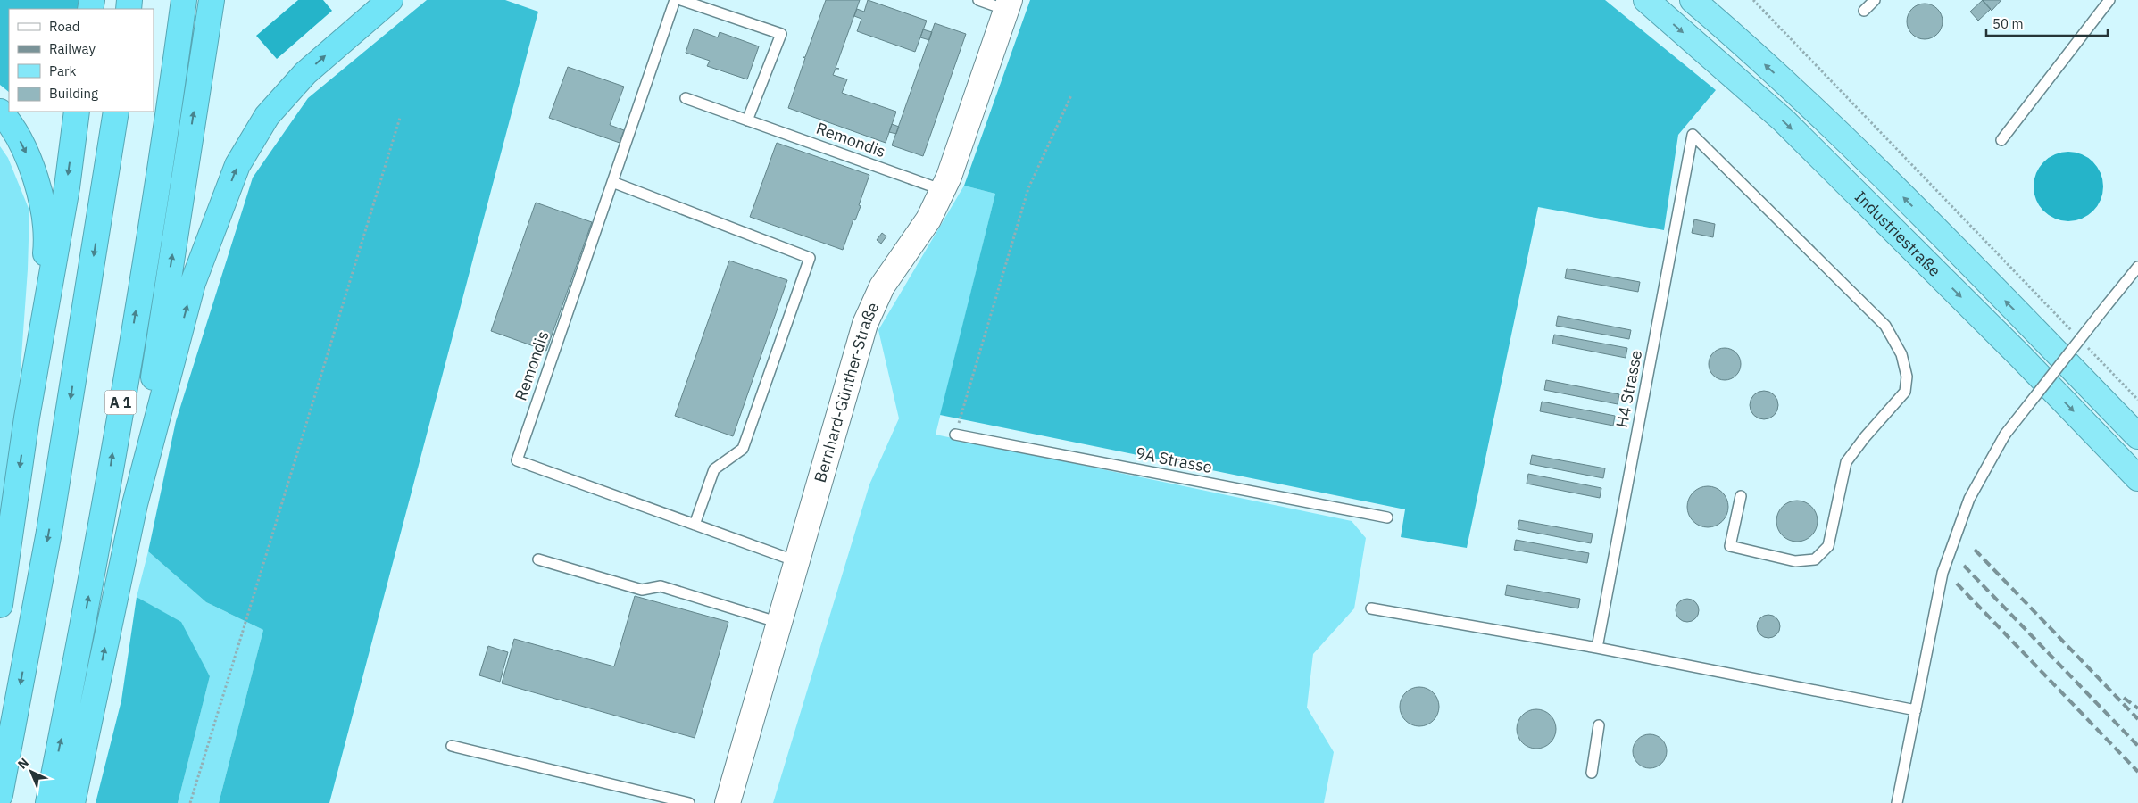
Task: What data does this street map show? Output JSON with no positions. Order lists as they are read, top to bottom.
{
  "streets": {
    "highway": ["Industriestraße", "A 1"],
    "street": ["Bernhard-Günther-Straße"],
    "lane": ["Remondis", "H4 Strasse", "9A Strasse"]
  },
  "crossings": [
    ["Remondis", "Bernhard-Günther-Straße"]
  ],
  "legend": [
    "Road",
    "Railway",
    "Park",
    "Building"
  ],
  "scale_bar": "50 m",
  "north": "top left"
}
